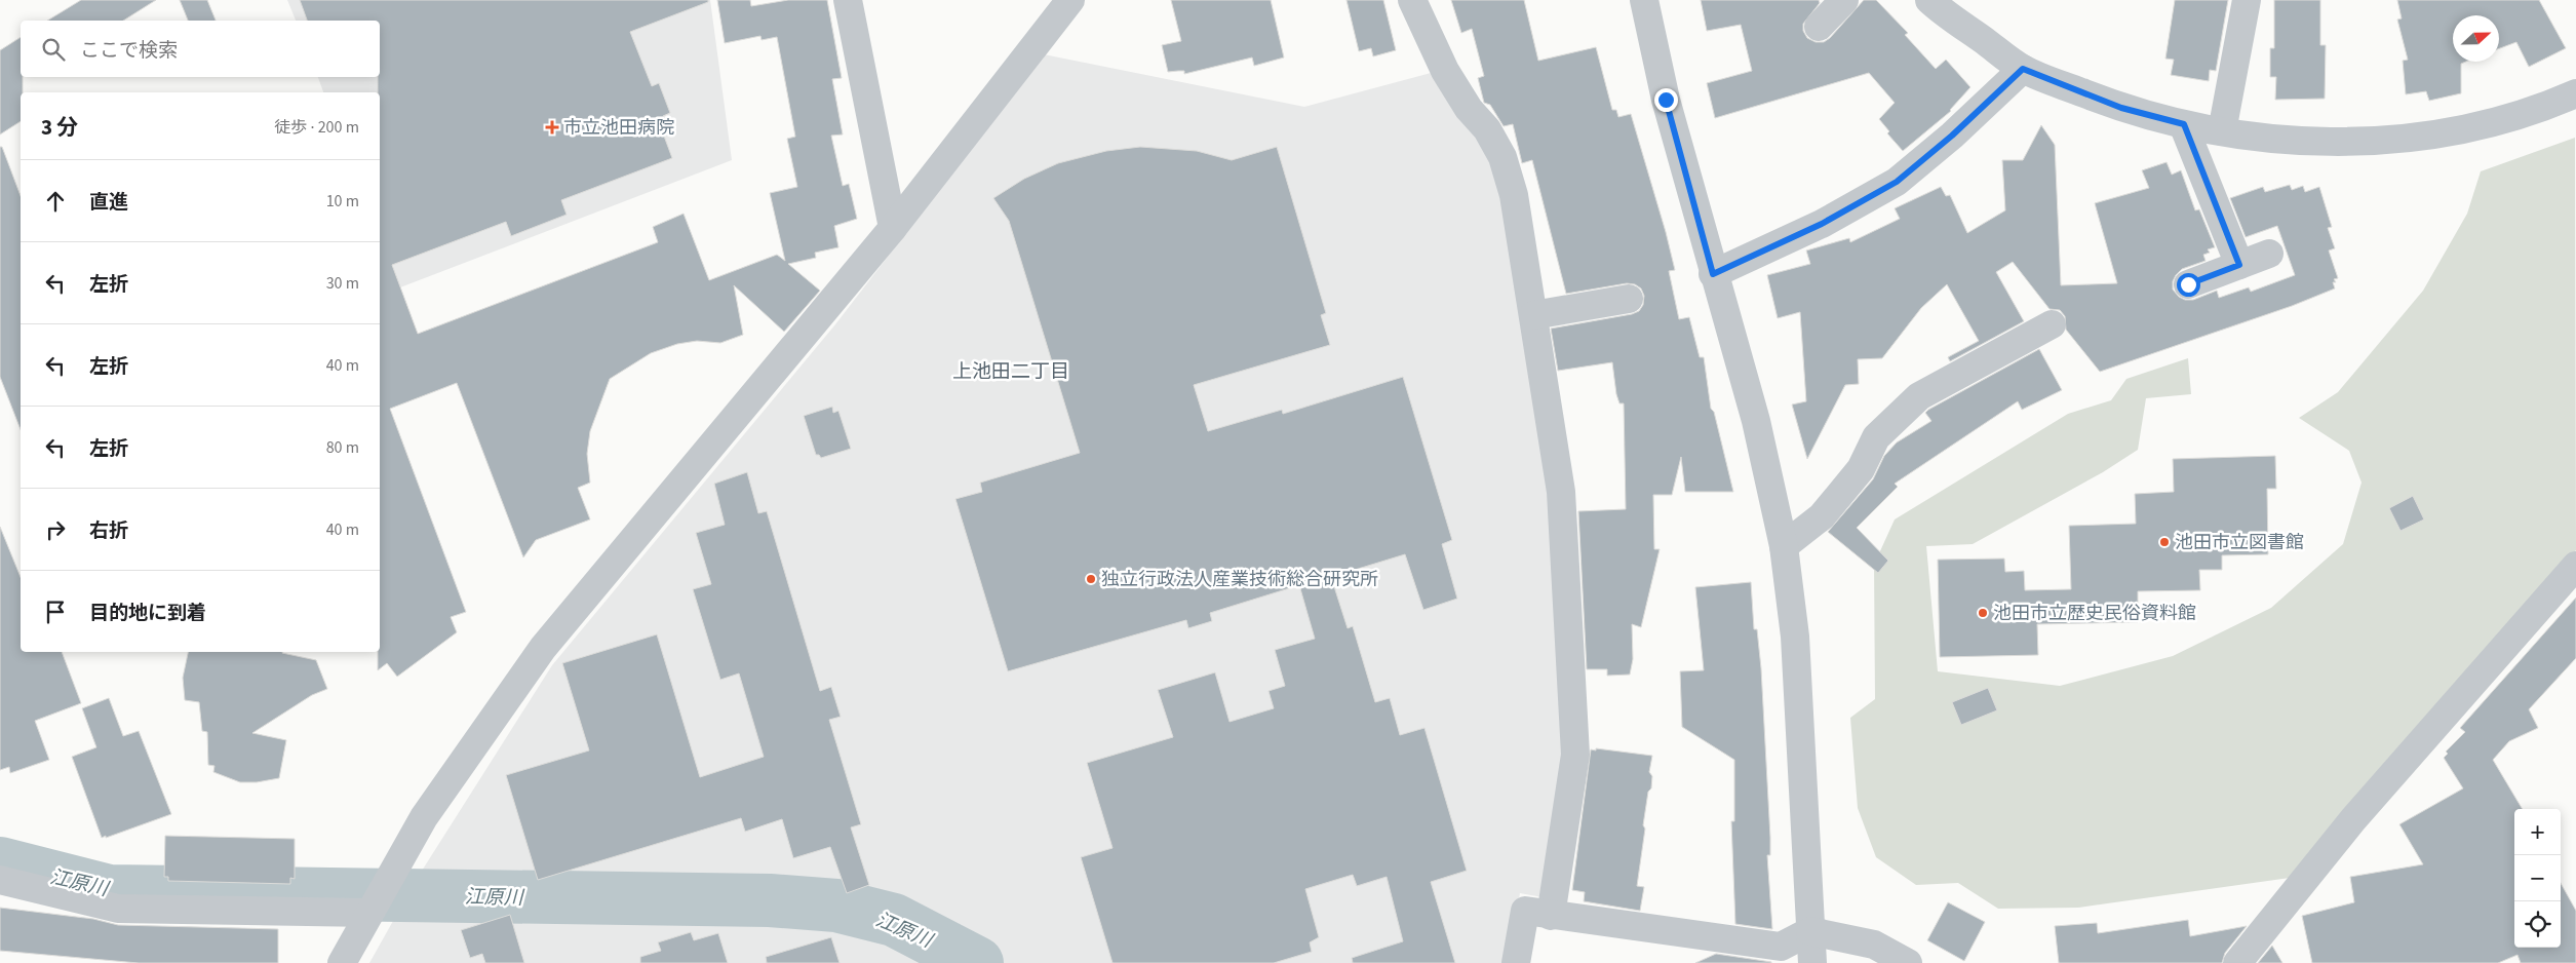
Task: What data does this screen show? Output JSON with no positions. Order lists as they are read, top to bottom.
{
  "districts": ["上池田二丁目"],
  "water": ["江原川"],
  "places": {
    "health": ["市立池田病院"],
    "other": ["池田市立図書館", "独立行政法人産業技術総合研究所", "池田市立歴史民俗資料館"]
  },
  "north": "right",
  "page": {
    "search": "ここで検索",
    "heading": ["3 分", "徒歩 · 200 m"],
    "list": [
      ["直進", "10 m"],
      ["左折", "30 m"],
      ["左折", "40 m"],
      ["左折", "80 m"],
      ["右折", "40 m"],
      "目的地に到着"
    ],
    "map_buttons": ["+", "−"]
  }
}
